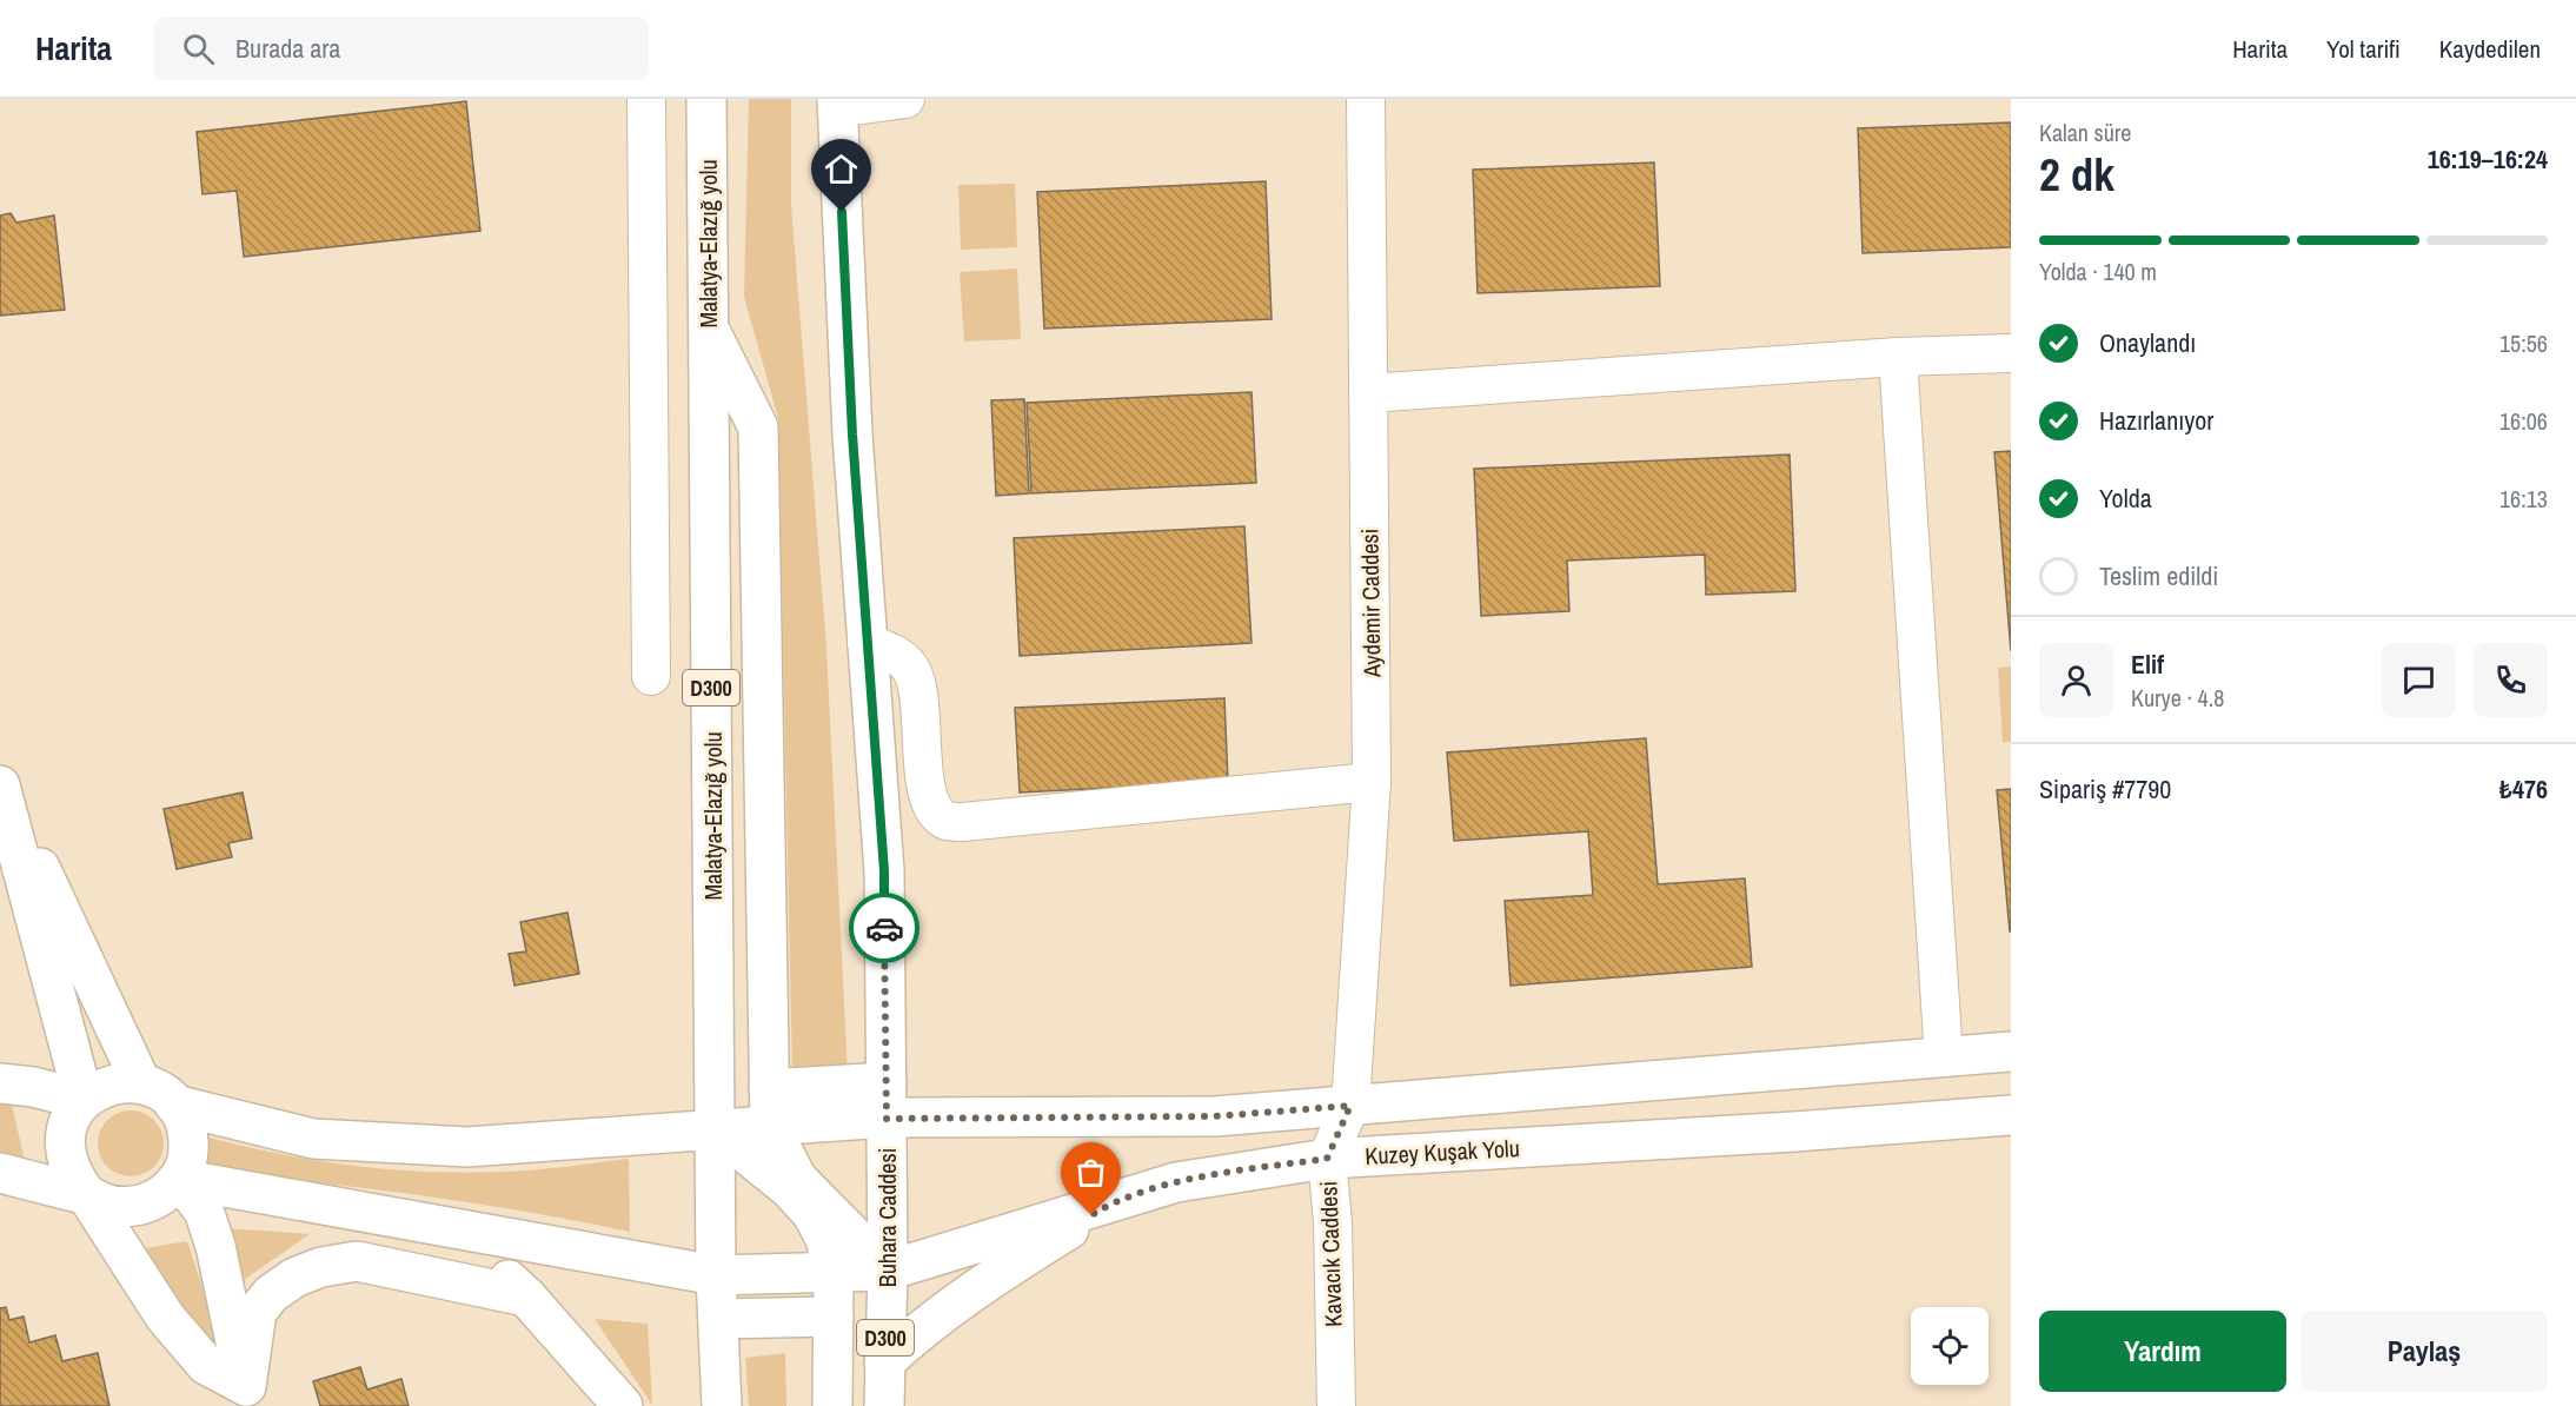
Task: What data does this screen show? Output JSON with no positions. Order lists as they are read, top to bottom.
{
  "streets": {
    "main road": [
      "Malatya-Elazığ yolu",
      "D300",
      "Kuzey Kuşak Yolu",
      "Buhara Caddesi"
    ],
    "street": ["Aydemir Caddesi", "Kavacık Caddesi"]
  },
  "crossings": [
    ["Malatya-Elazığ yolu", "Kuzey Kuşak Yolu"],
    ["Aydemir Caddesi", "Kavacık Caddesi"],
    ["Kuzey Kuşak Yolu", "Buhara Caddesi"],
    ["Kuzey Kuşak Yolu", "Kavacık Caddesi"]
  ],
  "page": {
    "header": "Harita",
    "search": "Burada ara",
    "nav": ["Harita", "Yol tarifi", "Kaydedilen"],
    "heading": ["2 dk", "Kalan süre", "16:19–16:24"],
    "panel": [
      "Elif",
      "Kurye · 4.8",
      "Sipariş #7790",
      "₺476"
    ],
    "bar": "Yolda · 140 m",
    "list": [
      ["Onaylandı", "15:56"],
      ["Hazırlanıyor", "16:06"],
      ["Yolda", "16:13"],
      "Teslim edildi"
    ],
    "buttons": ["Yardım", "Paylaş"]
  }
}
